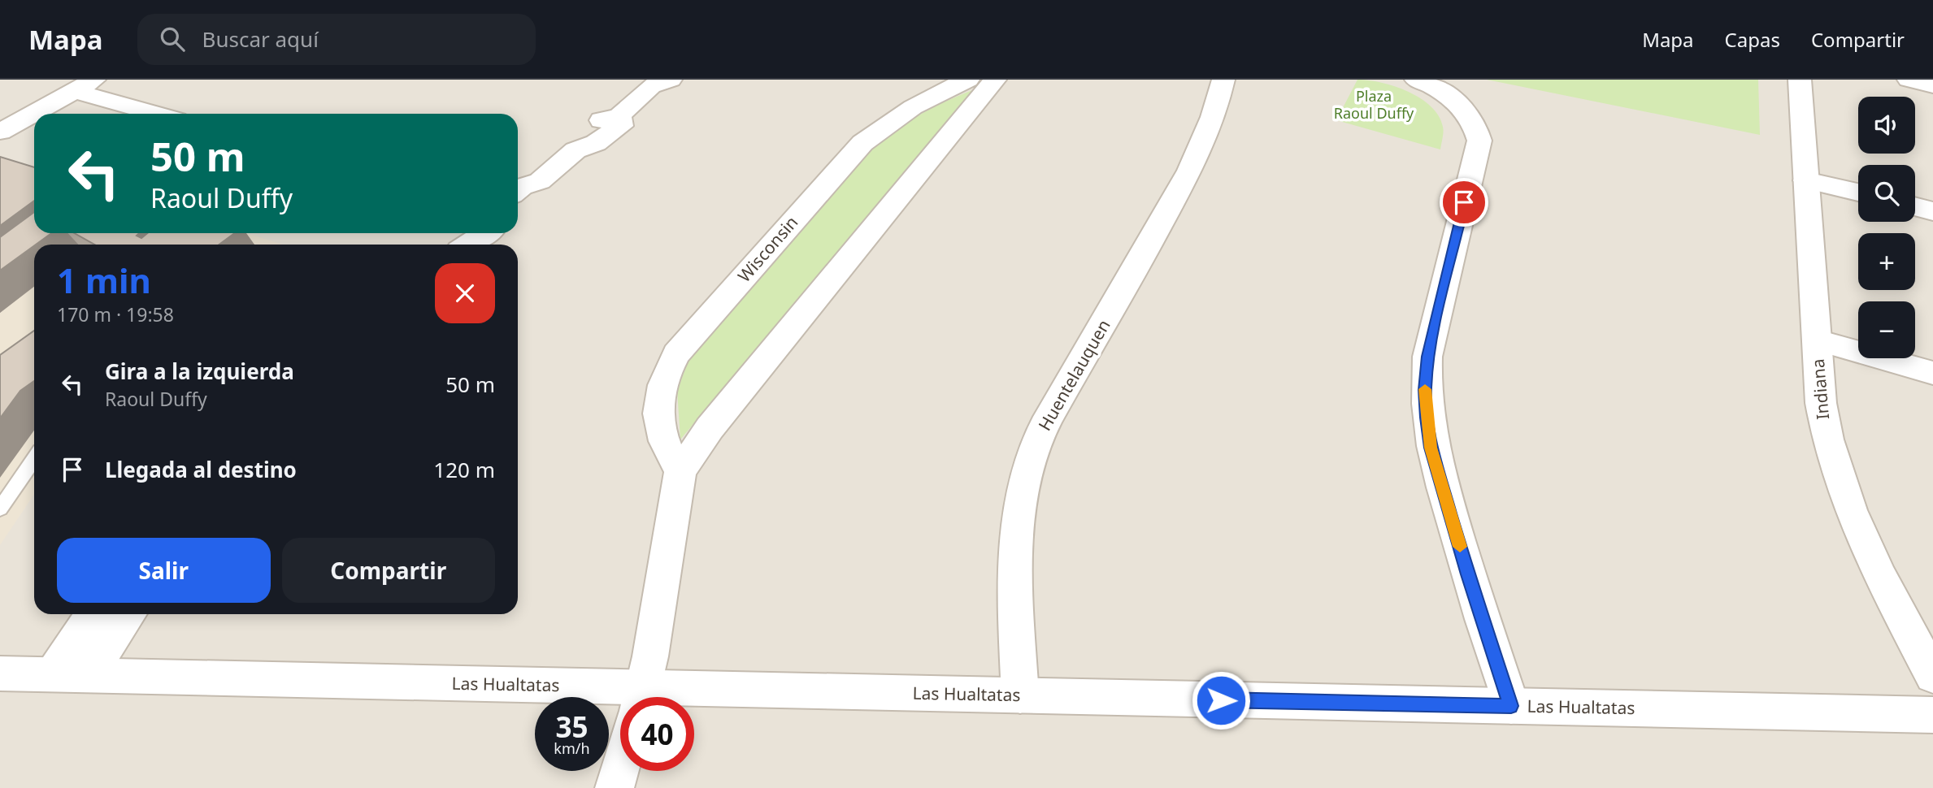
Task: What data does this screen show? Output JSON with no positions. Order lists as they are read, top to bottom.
{
  "streets": {
    "street": [
      "Wisconsin",
      "Huentelauquen",
      "Indiana",
      "Las Hualtatas"
    ]
  },
  "crossings": [
    ["Huentelauquen", "Las Hualtatas"]
  ],
  "parks": ["Plaza Raoul Duffy"],
  "page": {
    "header": "Mapa",
    "search": "Buscar aquí",
    "nav": ["Mapa", "Capas", "Compartir"],
    "map_buttons": ["+", "−"],
    "turn": ["50 m", "Raoul Duffy"],
    "heading": ["1 min", "170 m · 19:58"],
    "list": [
      {
        "name": "Gira a la izquierda",
        "note": "Raoul Duffy",
        "value": "50 m"
      },
      {
        "name": "Llegada al destino",
        "value": "120 m"
      }
    ],
    "buttons": ["Salir", "Compartir"],
    "speed": "35 km/h",
    "limit": "40"
  }
}
